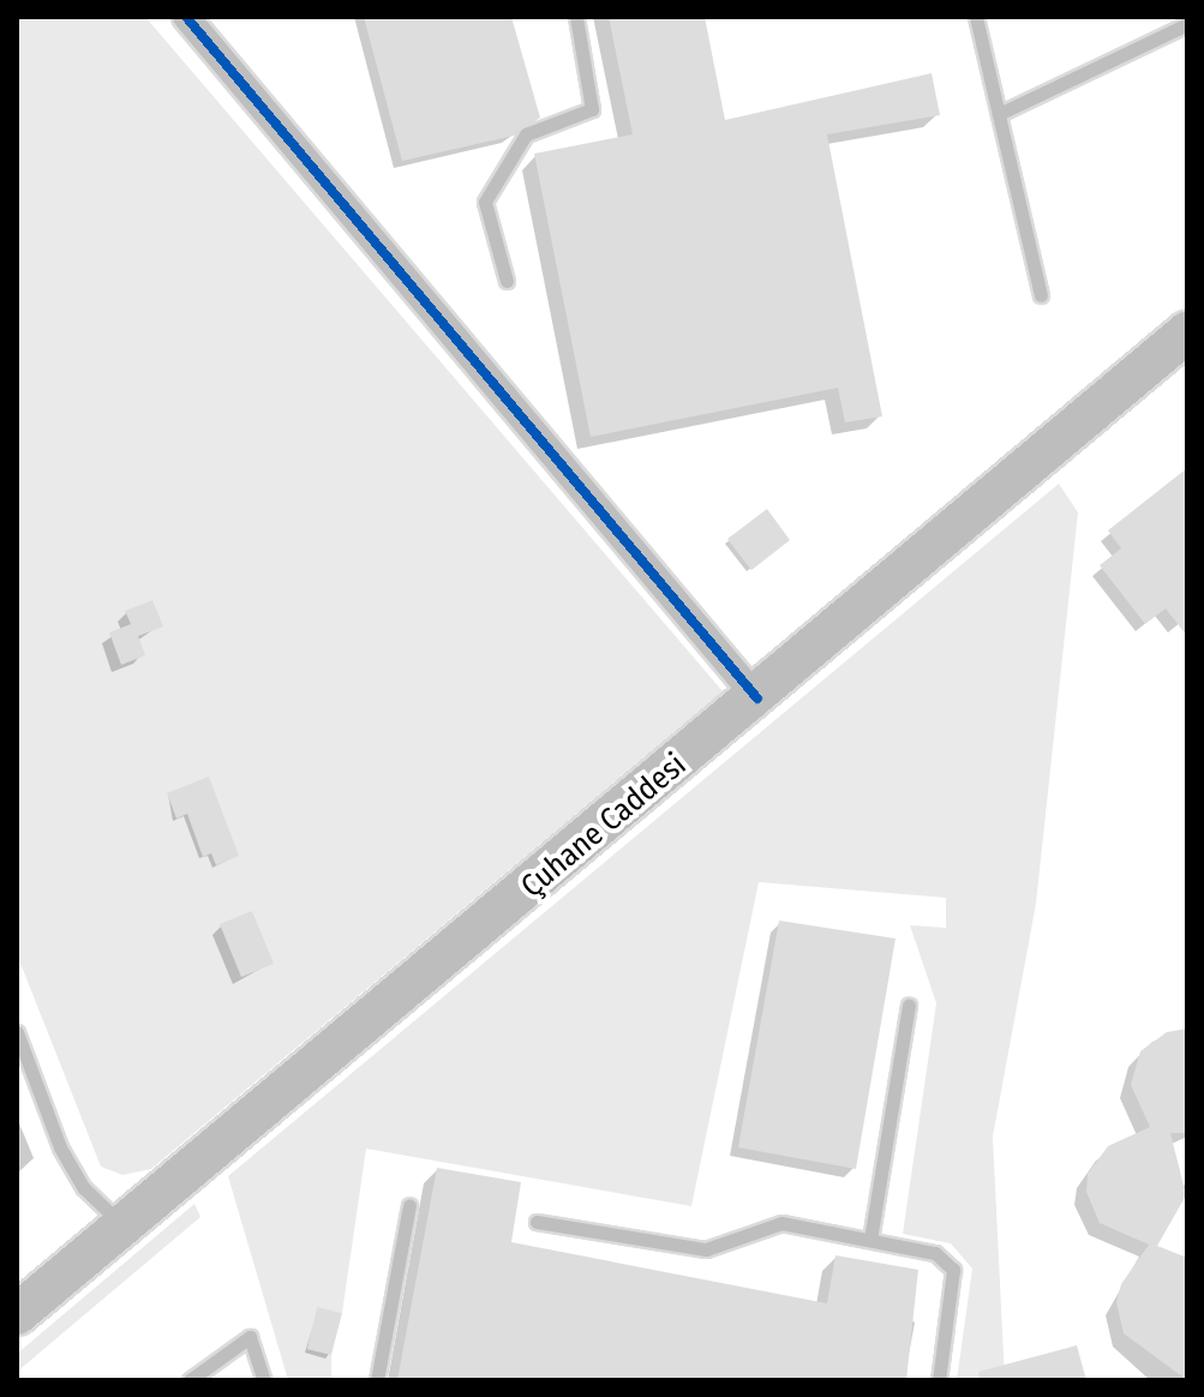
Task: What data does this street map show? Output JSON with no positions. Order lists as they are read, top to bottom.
{
  "streets": {
    "main road": ["Çuhane Caddesi"]
  }
}
